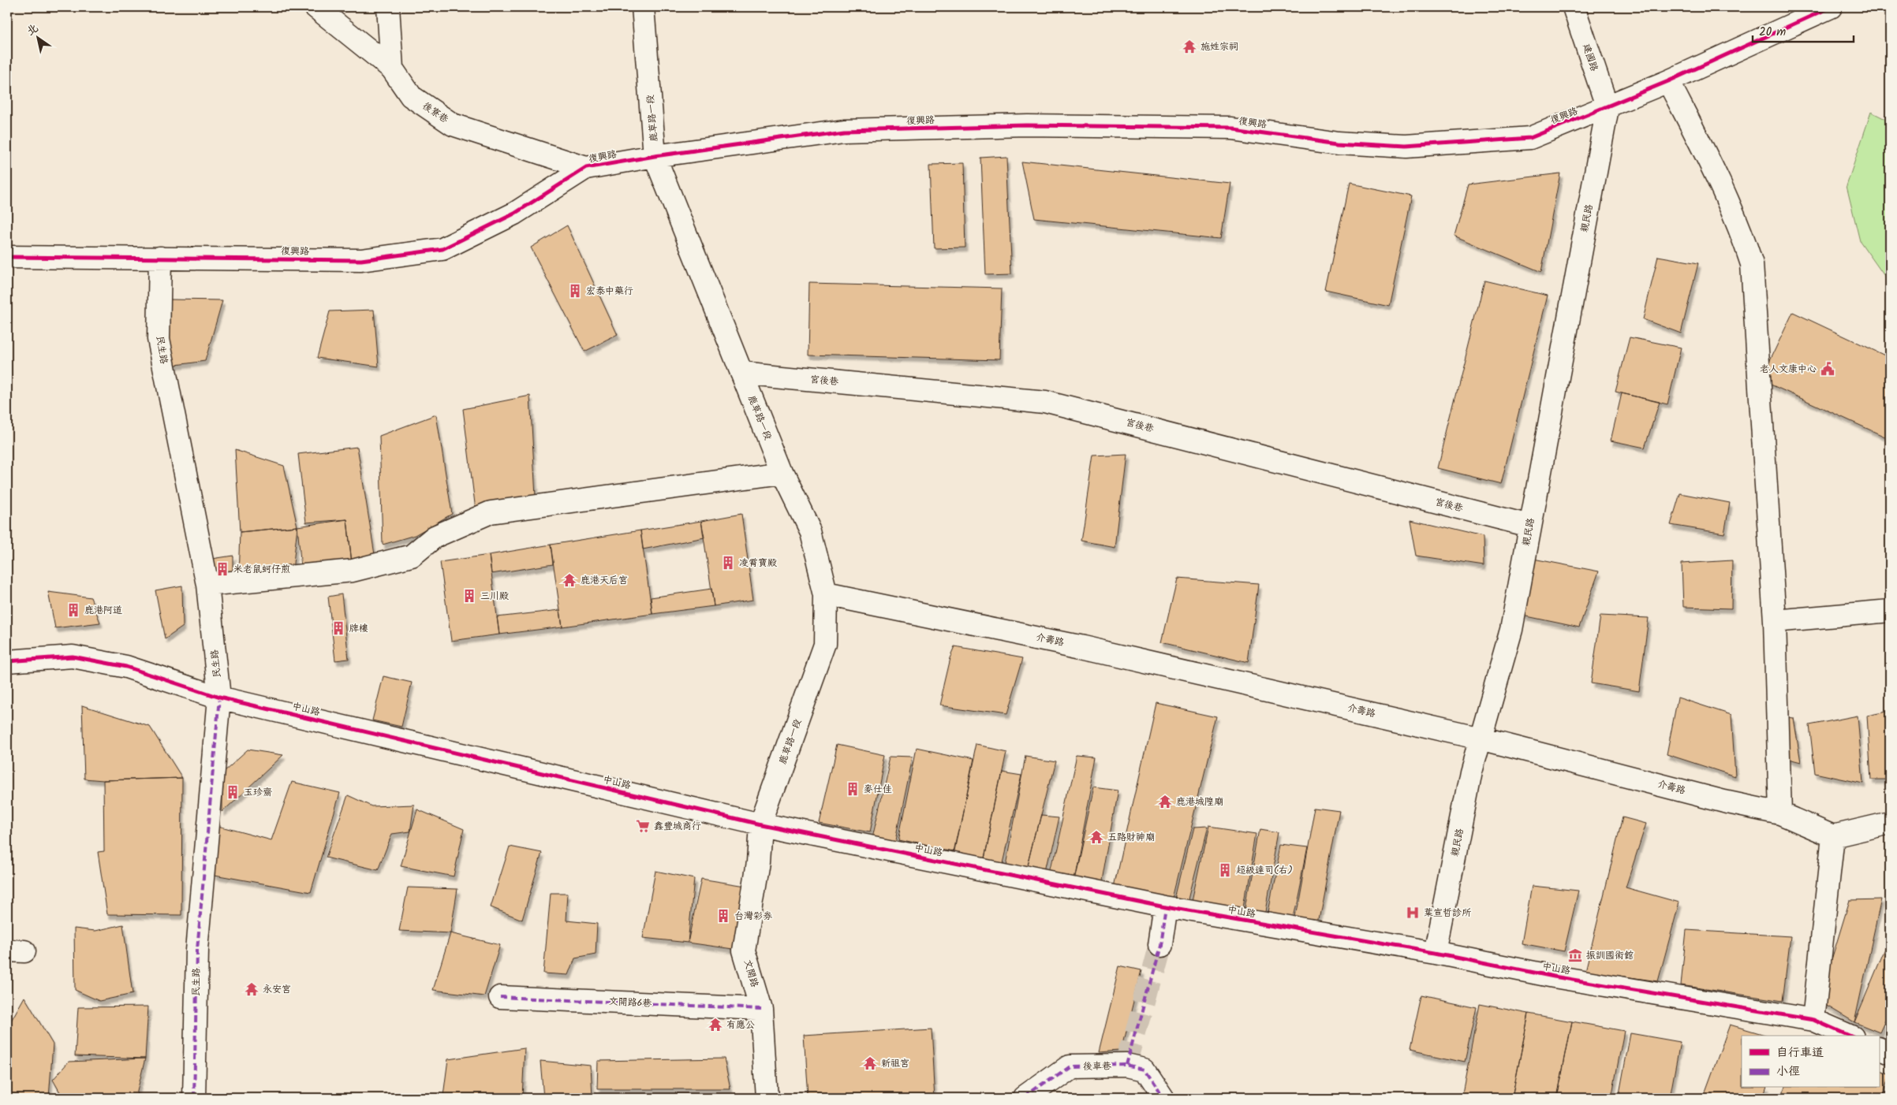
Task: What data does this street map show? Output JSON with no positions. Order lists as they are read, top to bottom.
{
  "streets": {
    "street": [
      "建國路",
      "後寮巷",
      "復興路",
      "鹿草路一段",
      "親民路",
      "民生路",
      "宮後巷",
      "介壽路",
      "中山路",
      "文開路",
      "文開路6巷",
      "後車巷"
    ]
  },
  "crossings": [
    ["建國路", "復興路"],
    ["建國路", "親民路"],
    ["後寮巷", "復興路"],
    ["復興路", "鹿草路一段"],
    ["復興路", "親民路"],
    ["復興路", "民生路"],
    ["鹿草路一段", "宮後巷"],
    ["鹿草路一段", "介壽路"],
    ["鹿草路一段", "中山路"],
    ["鹿草路一段", "文開路"],
    ["親民路", "宮後巷"],
    ["親民路", "介壽路"],
    ["親民路", "中山路"],
    ["民生路", "中山路"],
    ["中山路", "文開路"],
    ["文開路", "文開路6巷"]
  ],
  "places": {
    "temple": [
      "施姓宗祠",
      "鹿港天后宮",
      "鹿港城隍廟",
      "五路財神廟",
      "永安宮",
      "有應公",
      "新祖宮"
    ],
    "building": [
      "宏泰中藥行",
      "凌霄寶殿",
      "米老鼠蚵仔煎",
      "三川殿",
      "鹿港阿道",
      "牌樓",
      "麥仕佳",
      "玉珍齋",
      "超級達司(右)",
      "台灣彩券"
    ],
    "public building": ["老人文康中心"],
    "supermarket": ["鑫豐城商行"],
    "hospital": ["葉宣哲診所"],
    "museum": ["振訓國術館"]
  },
  "legend": ["自行車道", "小徑"],
  "scale_bar": "20 m",
  "north": "top left"
}
